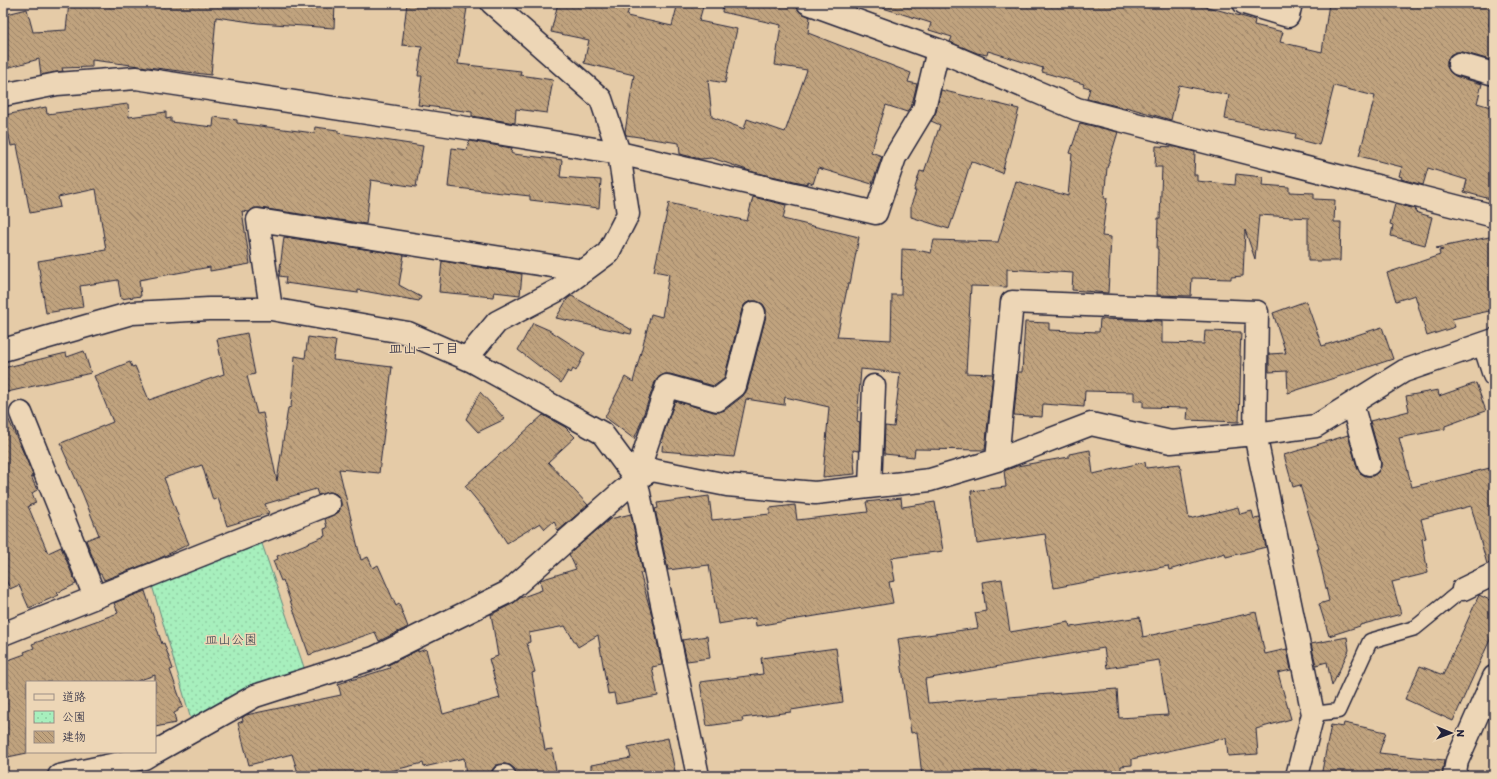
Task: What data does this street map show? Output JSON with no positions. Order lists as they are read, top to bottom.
{
  "districts": ["皿山一丁目"],
  "parks": ["皿山公園"],
  "legend": ["道路", "公園", "建物"],
  "north": "right"
}
